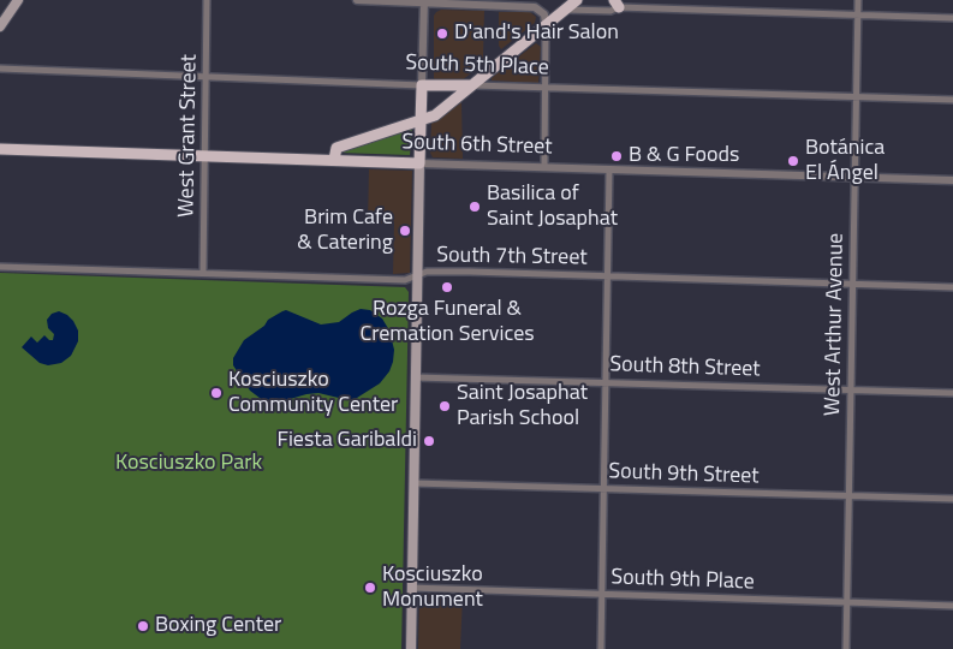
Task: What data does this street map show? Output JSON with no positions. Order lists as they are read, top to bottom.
{
  "streets": {
    "main road": ["South 5th Place", "South 6th Street"],
    "street": [
      "West Grant Street",
      "South 7th Street",
      "West Arthur Avenue",
      "South 8th Street",
      "South 9th Street",
      "South 9th Place"
    ]
  },
  "crossings": [
    ["South 5th Place", "West Grant Street"],
    ["South 5th Place", "West Arthur Avenue"],
    ["West Grant Street", "South 6th Street"],
    ["West Grant Street", "South 7th Street"],
    ["South 6th Street", "West Arthur Avenue"],
    ["South 7th Street", "West Arthur Avenue"],
    ["West Arthur Avenue", "South 8th Street"],
    ["West Arthur Avenue", "South 9th Street"],
    ["West Arthur Avenue", "South 9th Place"]
  ],
  "parks": ["Kosciuszko Park"],
  "places": [
    "D'and's Hair Salon",
    "B & G Foods",
    "Botánica El Ángel",
    "Basilica of Saint Josaphat",
    "Brim Cafe & Catering",
    "Rozga Funeral & Cremation Services",
    "Kosciuszko Community Center",
    "Saint Josaphat Parish School",
    "Fiesta Garibaldi",
    "Kosciuszko Monument",
    "Boxing Center"
  ]
}
